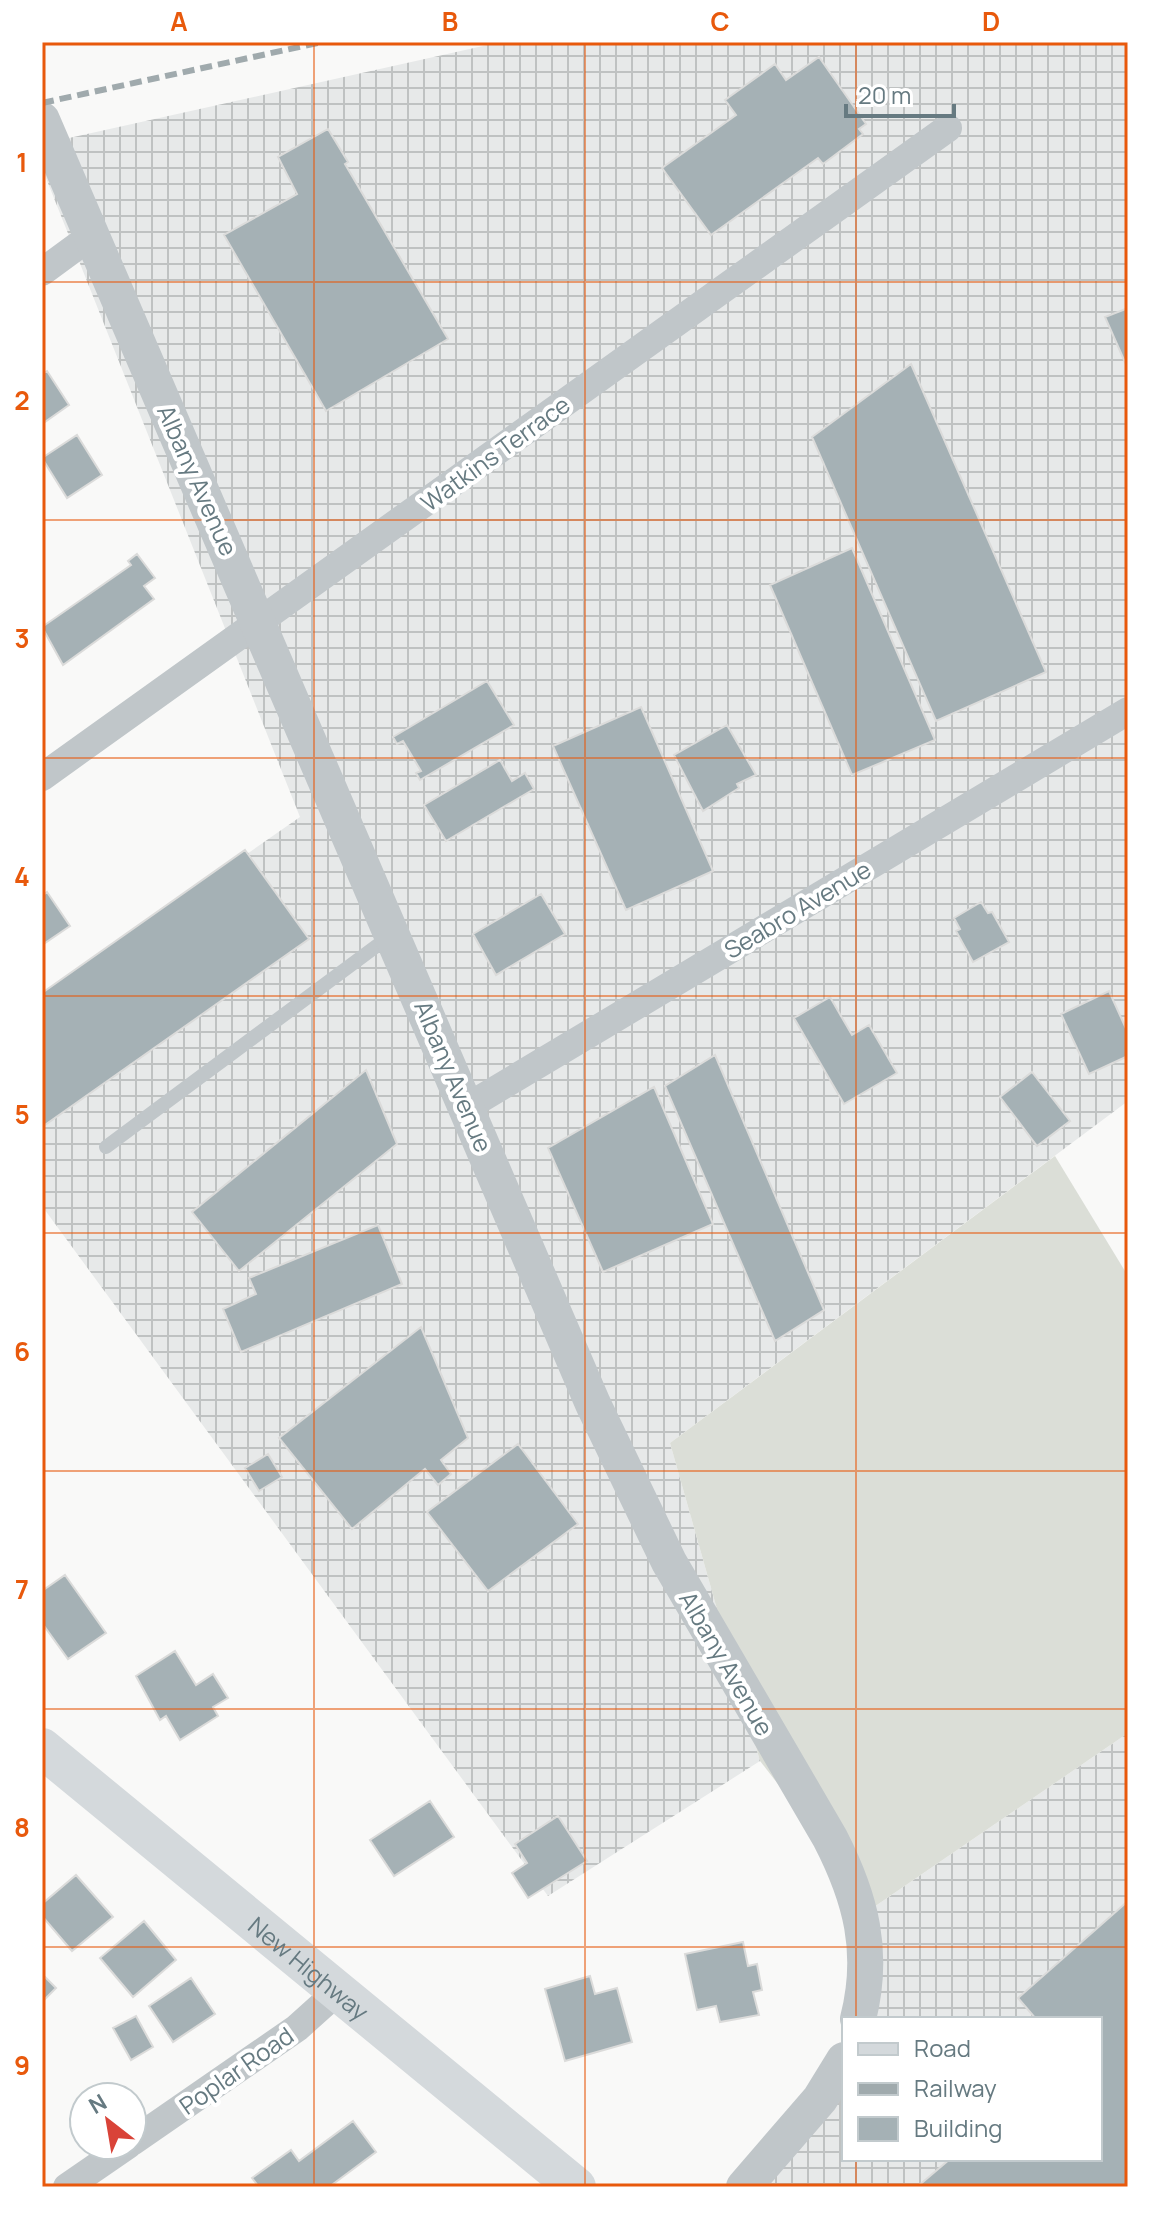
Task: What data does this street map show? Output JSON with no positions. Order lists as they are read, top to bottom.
{
  "streets": {
    "main road": ["New Highway"],
    "street": [
      "Watkins Terrace",
      "Albany Avenue",
      "Seabro Avenue",
      "Poplar Road"
    ]
  },
  "crossings": [
    ["Watkins Terrace", "Albany Avenue"],
    ["Albany Avenue", "Seabro Avenue"],
    ["New Highway", "Poplar Road"]
  ],
  "legend": ["Road", "Railway", "Building"],
  "scale_bar": "20 m",
  "north": "top left",
  "grid": {
    "columns": [
      "A",
      "B",
      "C",
      "D"
    ],
    "rows": [
      "1",
      "2",
      "3",
      "4",
      "5",
      "6",
      "7",
      "8",
      "9"
    ]
  }
}
